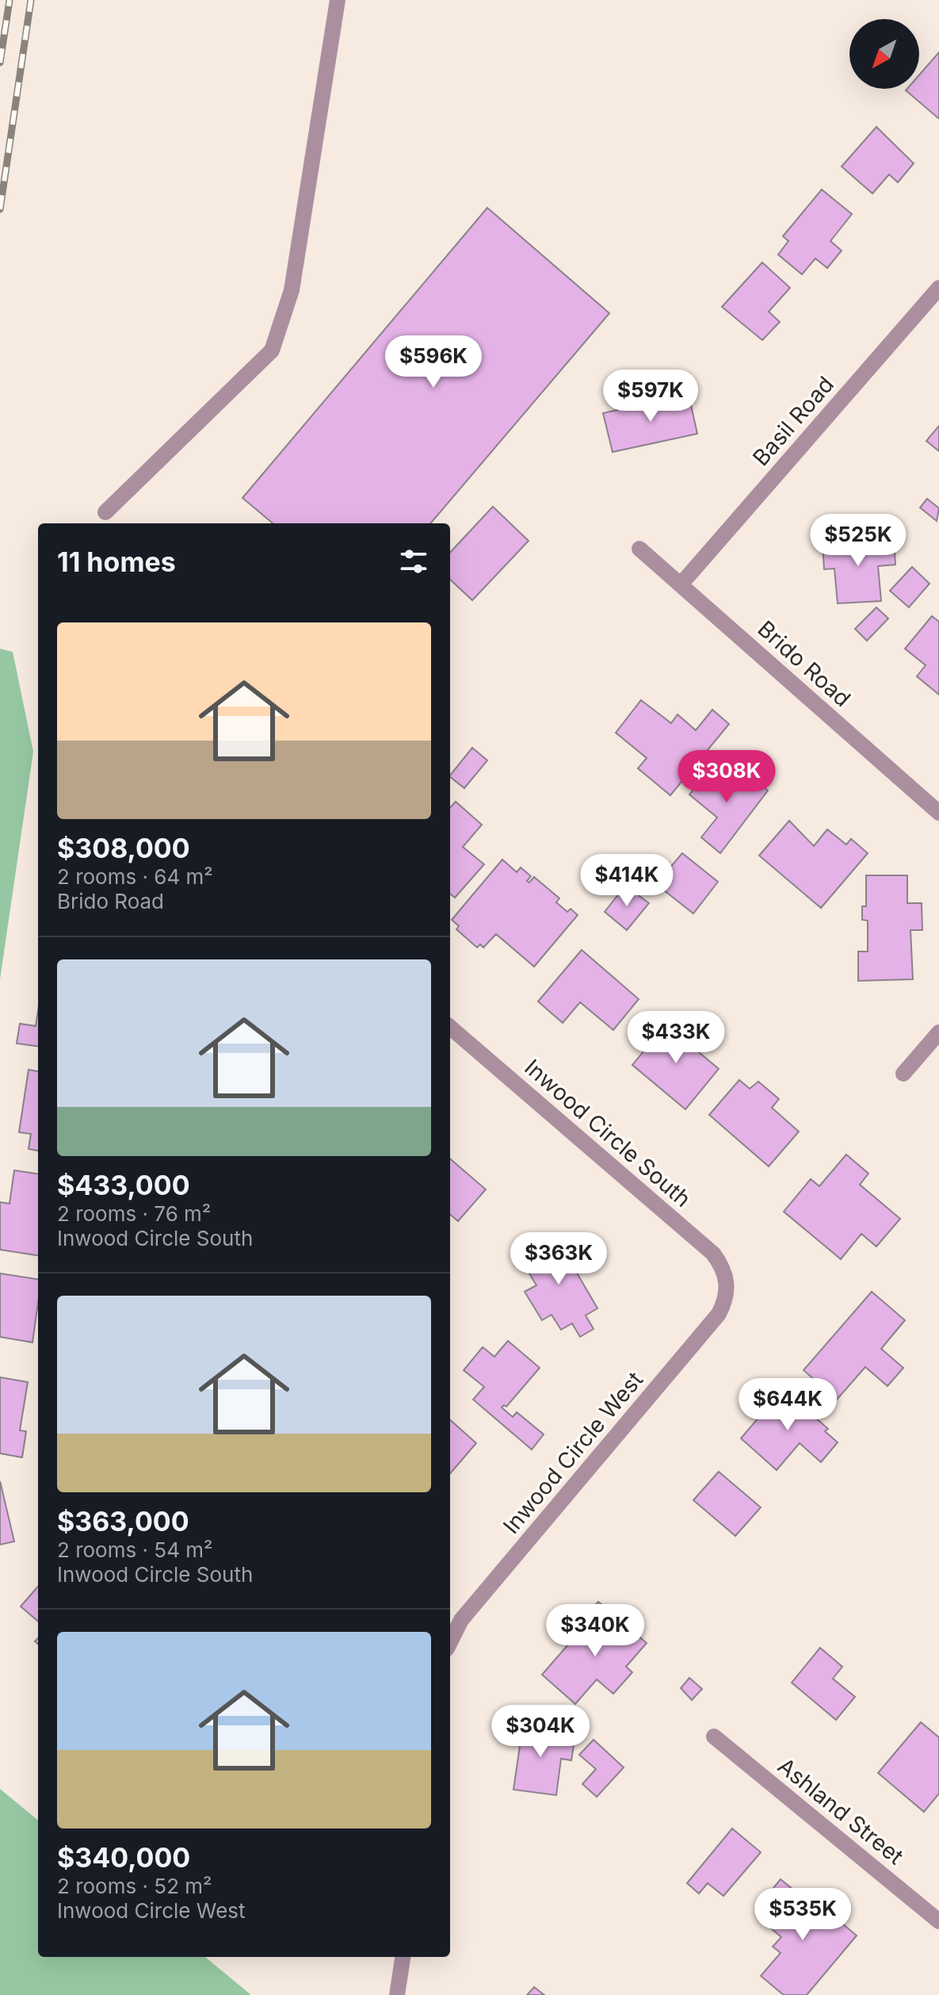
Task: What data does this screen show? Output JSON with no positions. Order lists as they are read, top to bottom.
{
  "streets": {
    "street": [
      "Basil Road",
      "Brido Road",
      "Inwood Circle South",
      "Inwood Circle West",
      "Ashland Street"
    ]
  },
  "crossings": [
    ["Basil Road", "Brido Road"],
    ["Inwood Circle South", "Inwood Circle West"]
  ],
  "north": "bottom left",
  "page": {
    "price": [
      "$596K",
      "$597K",
      "$525K",
      "$308K",
      "$414K",
      "$433K",
      "$363K",
      "$644K",
      "$340K",
      "$304K",
      "$535K"
    ],
    "heading": "11 homes",
    "list": [
      {
        "name": "$308,000",
        "note": "2 rooms · 64 m² · Brido Road"
      },
      {
        "name": "$433,000",
        "note": "2 rooms · 76 m² · Inwood Circle South"
      },
      {
        "name": "$363,000",
        "note": "2 rooms · 54 m² · Inwood Circle South"
      },
      {
        "name": "$340,000",
        "note": "2 rooms · 52 m² · Inwood Circle West"
      }
    ]
  }
}
